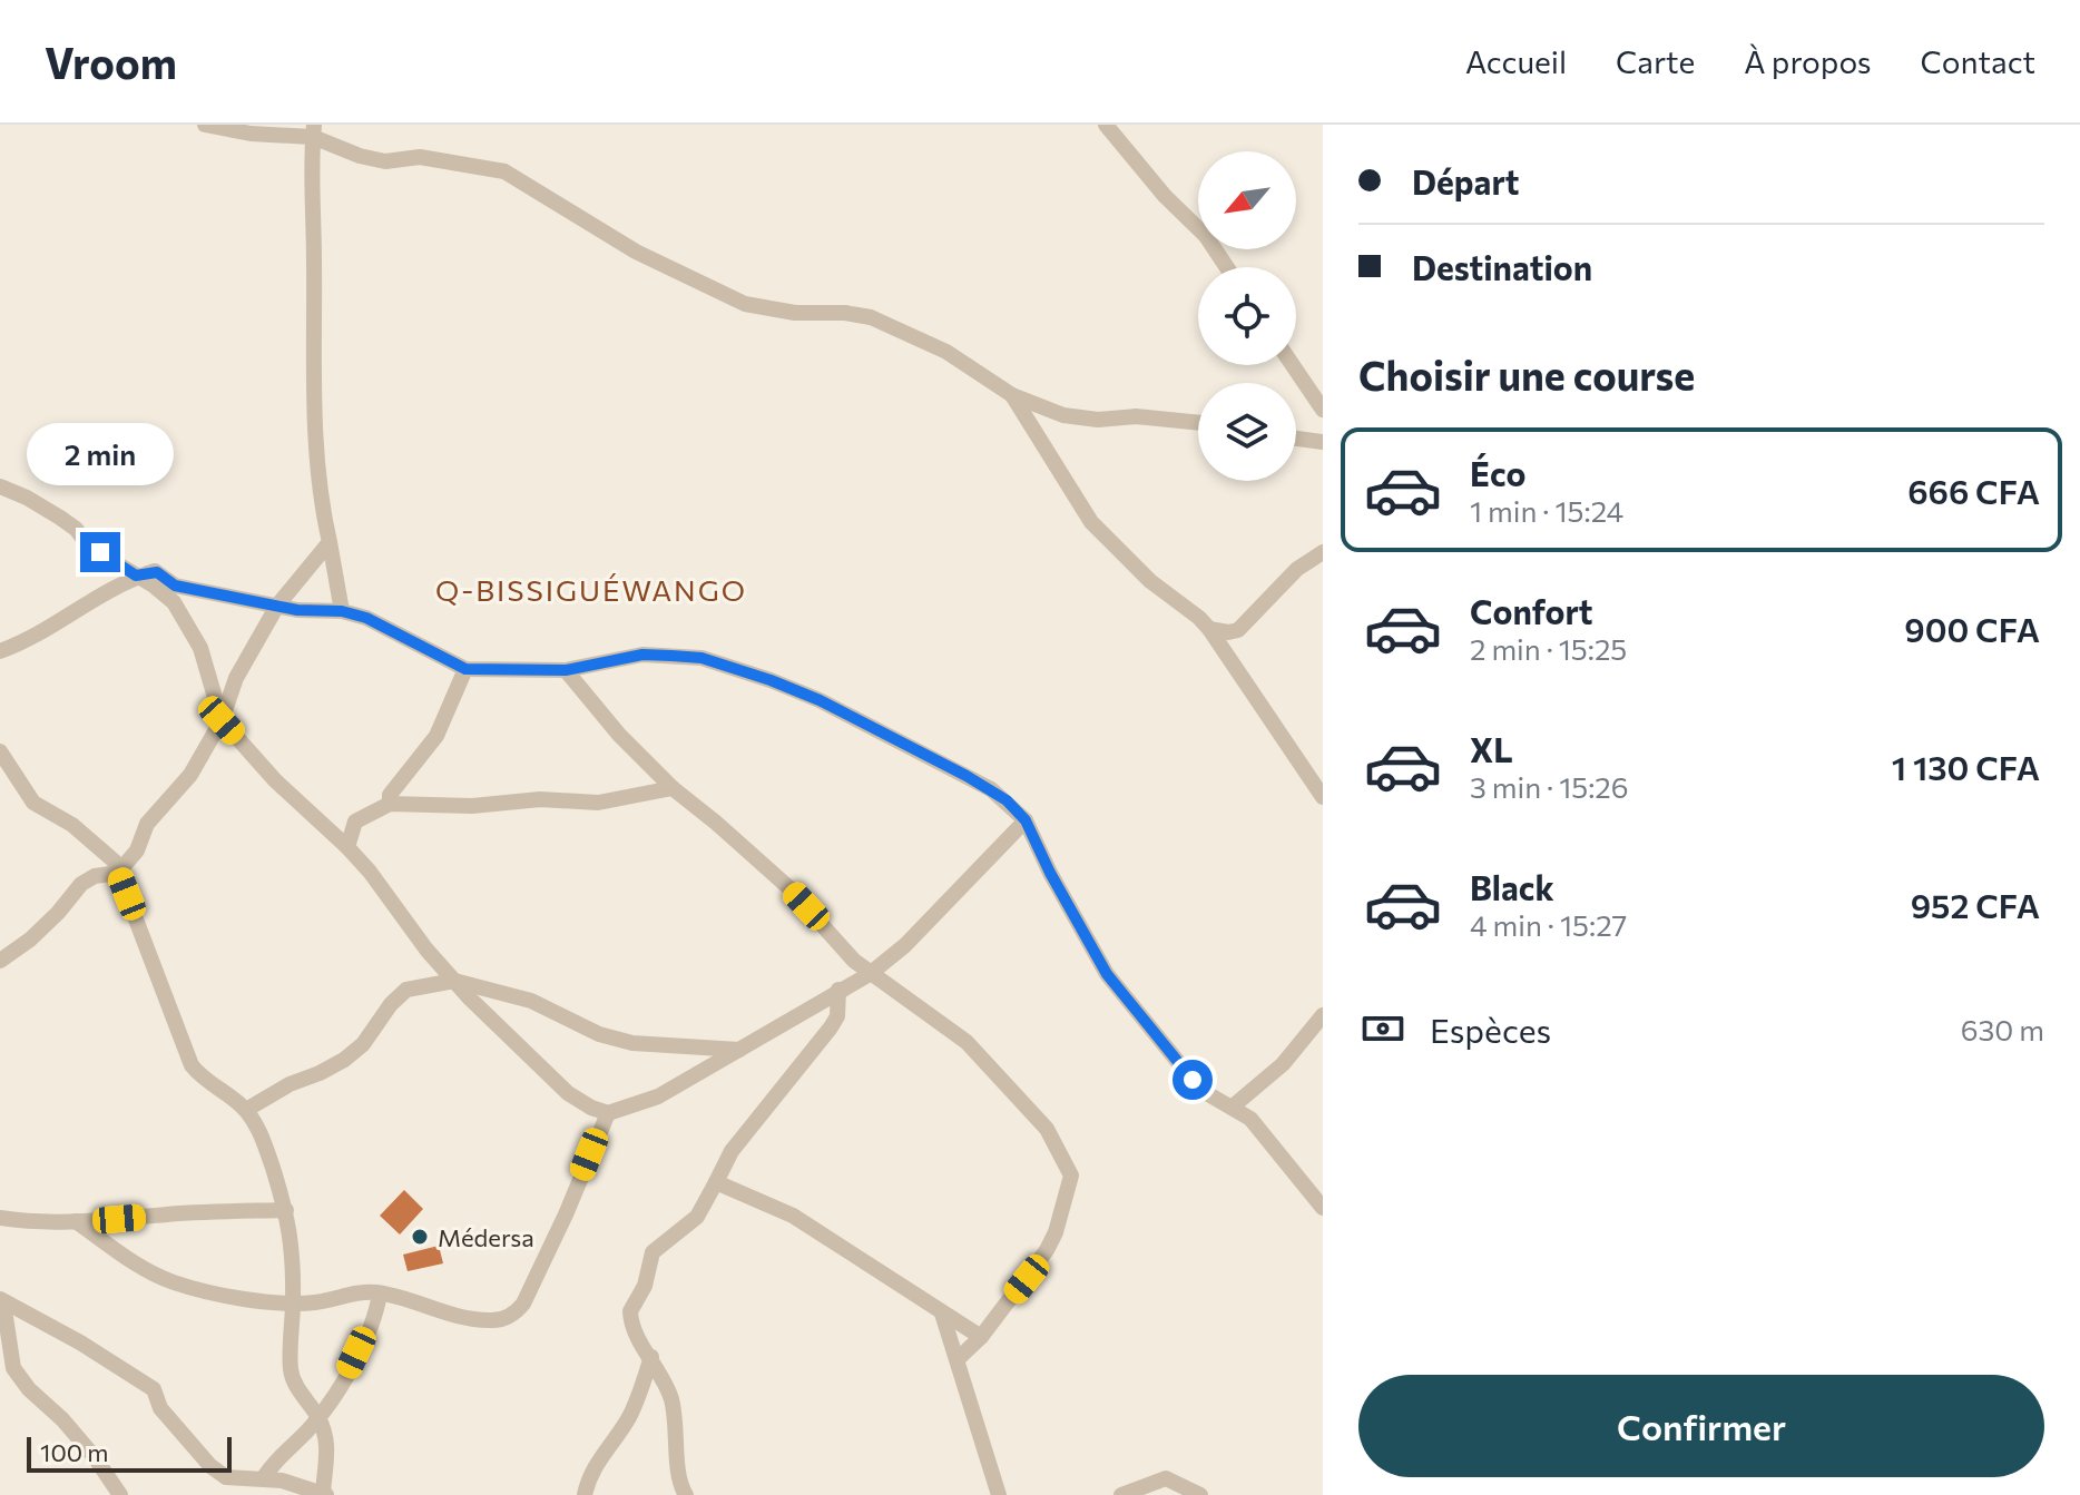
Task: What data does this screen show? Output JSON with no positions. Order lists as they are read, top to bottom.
{
  "districts": ["Q-BISSIGUÉWANGO"],
  "places": ["Médersa"],
  "scale_bar": "100 m",
  "north": "bottom left",
  "page": {
    "header": "Vroom",
    "nav": [
      "Accueil",
      "Carte",
      "À propos",
      "Contact"
    ],
    "banner": ["Départ", "Destination"],
    "heading": "Choisir une course",
    "bubble": "2 min",
    "list": [
      {
        "name": "Éco",
        "note": "1 min · 15:24",
        "value": "666 CFA"
      },
      {
        "name": "Confort",
        "note": "2 min · 15:25",
        "value": "900 CFA"
      },
      {
        "name": "XL",
        "note": "3 min · 15:26",
        "value": "1 130 CFA"
      },
      {
        "name": "Black",
        "note": "4 min · 15:27",
        "value": "952 CFA"
      }
    ],
    "pay": ["Espèces", "630 m"],
    "buttons": "Confirmer",
    "scale": "100 m"
  }
}
